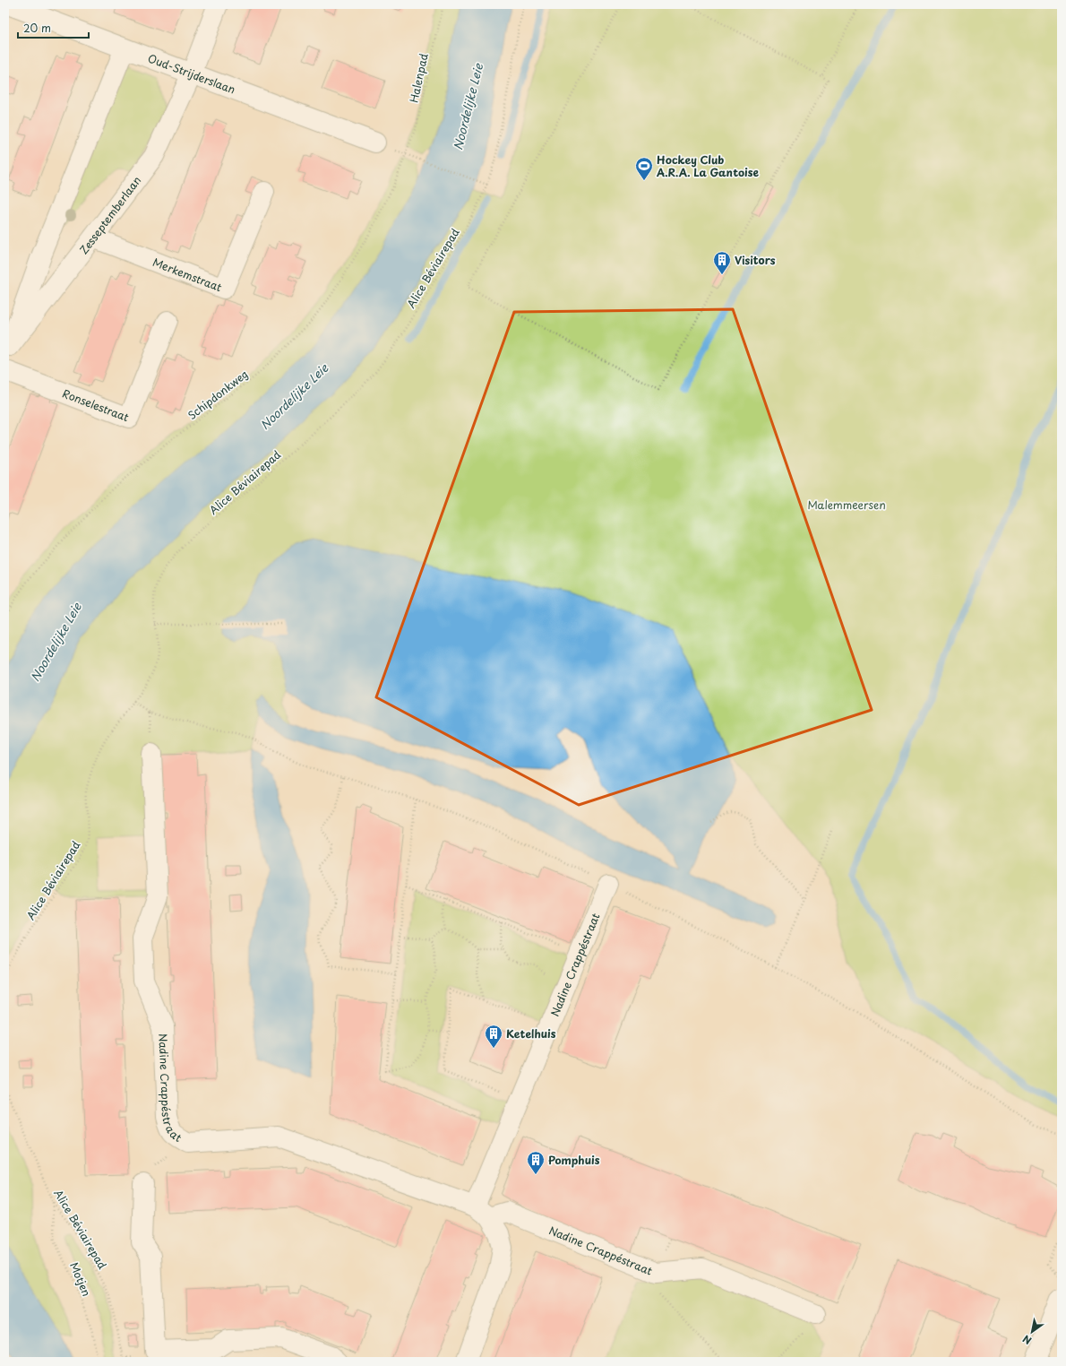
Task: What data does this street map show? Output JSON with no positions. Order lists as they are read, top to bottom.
{
  "streets": {
    "street": [
      "Oud-Strijderslaan",
      "Zesseptemberlaan",
      "Merkemstraat",
      "Ronselestraat",
      "Nadine Crappéstraat"
    ],
    "path": [
      "Halenpad",
      "Alice Béviairepad",
      "Schipdonkweg",
      "Motjen"
    ]
  },
  "crossings": [
    ["Oud-Strijderslaan", "Zesseptemberlaan"],
    ["Halenpad", "Schipdonkweg"],
    ["Zesseptemberlaan", "Merkemstraat"],
    ["Alice Béviairepad", "Motjen"]
  ],
  "water": ["Noordelijke Leie"],
  "parks": ["Malemmeersen"],
  "places": {
    "sports": ["Hockey Club A.R.A. La Gantoise"],
    "building": ["Visitors", "Ketelhuis", "Pomphuis"]
  },
  "scale_bar": "20 m",
  "north": "bottom left"
}
